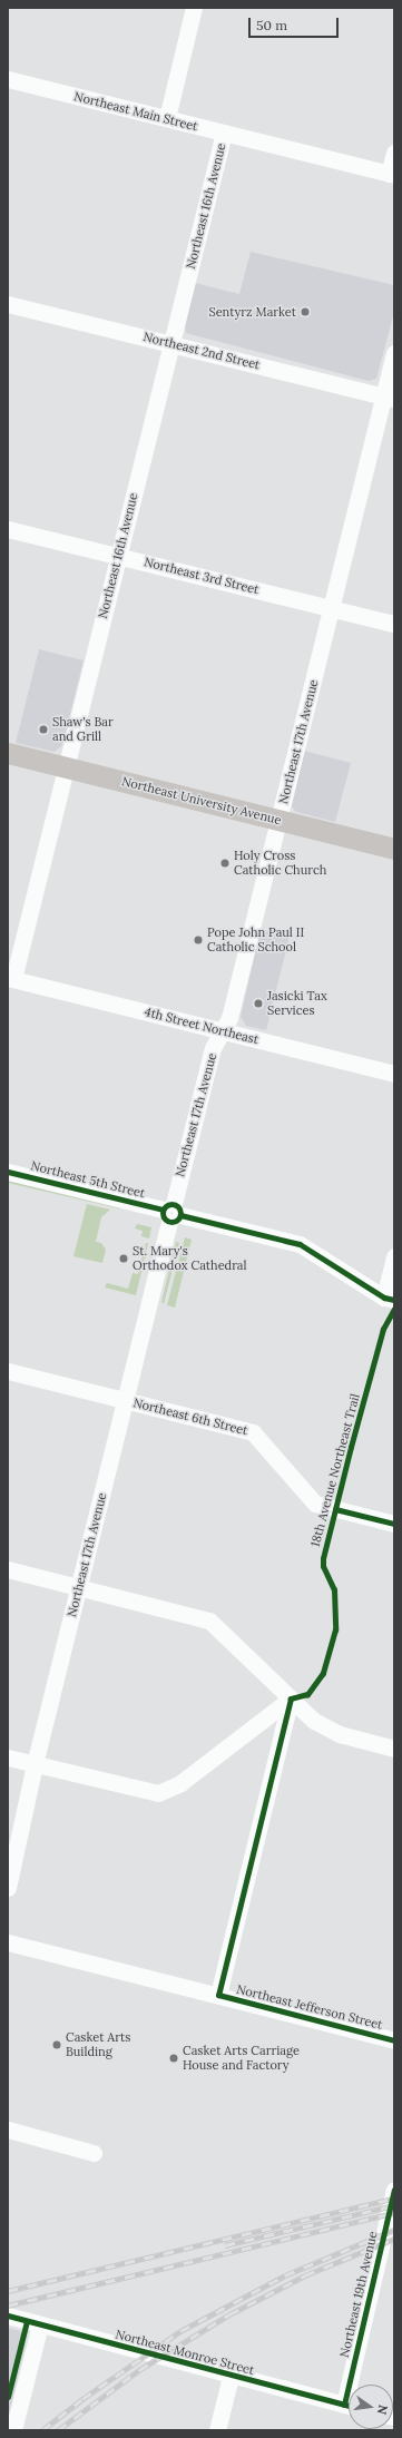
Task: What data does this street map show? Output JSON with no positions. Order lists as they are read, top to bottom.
{
  "streets": {
    "main road": ["Northeast University Avenue"],
    "street": [
      "Northeast Main Street",
      "Northeast 16th Avenue",
      "Northeast 2nd Street",
      "Northeast 3rd Street",
      "Northeast 17th Avenue",
      "4th Street Northeast",
      "Northeast 5th Street",
      "Northeast 6th Street",
      "Northeast Jefferson Street",
      "Northeast 19th Avenue",
      "Northeast Monroe Street"
    ],
    "cycle path": ["18th Avenue Northeast Trail"]
  },
  "crossings": [
    ["Northeast Main Street", "Northeast 16th Avenue"],
    ["Northeast 16th Avenue", "Northeast 2nd Street"],
    ["Northeast 16th Avenue", "Northeast 3rd Street"],
    ["Northeast 16th Avenue", "Northeast University Avenue"],
    ["Northeast 16th Avenue", "4th Street Northeast"],
    ["Northeast 2nd Street", "Northeast 17th Avenue"],
    ["Northeast 3rd Street", "Northeast 17th Avenue"],
    ["Northeast 17th Avenue", "Northeast University Avenue"],
    ["Northeast 17th Avenue", "4th Street Northeast"],
    ["Northeast 17th Avenue", "Northeast 5th Street"],
    ["Northeast 17th Avenue", "Northeast 6th Street"]
  ],
  "places": [
    "Sentyrz Market",
    "Shaw's Bar and Grill",
    "Holy Cross Catholic Church",
    "Pope John Paul II Catholic School",
    "Jasicki Tax Services",
    "St. Mary's Orthodox Cathedral",
    "Casket Arts Building",
    "Casket Arts Carriage House and Factory"
  ],
  "scale_bar": "50 m",
  "north": "right"
}
